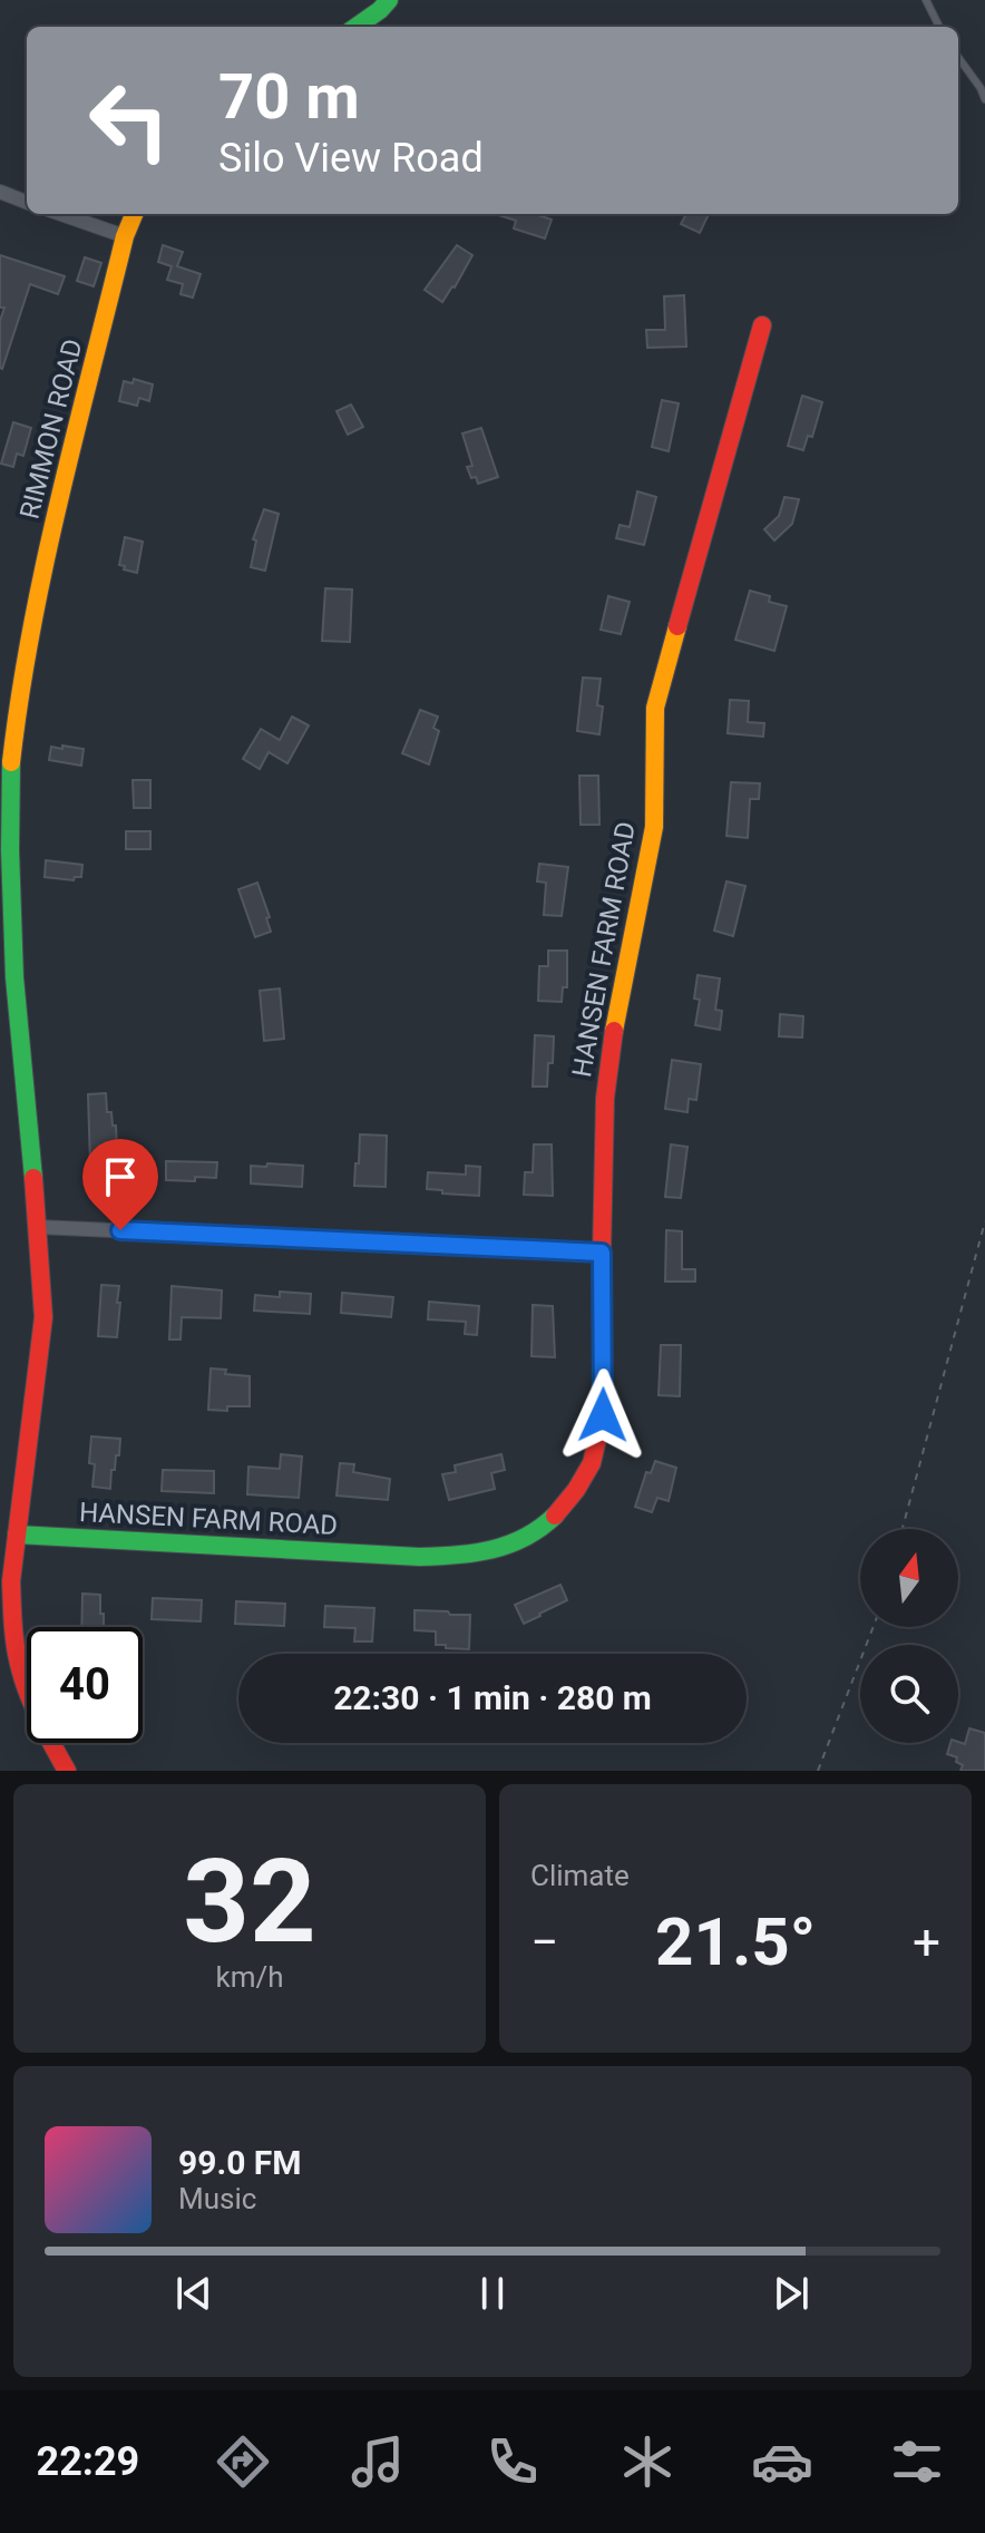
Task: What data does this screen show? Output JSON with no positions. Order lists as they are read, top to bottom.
{
  "streets": {
    "street": ["RIMMON ROAD", "HANSEN FARM ROAD"]
  },
  "crossings": [
    ["RIMMON ROAD", "HANSEN FARM ROAD"]
  ],
  "north": "top",
  "page": {
    "turn": ["70 m", "Silo View Road"],
    "limit": "40",
    "trip": "22:30 · 1 min · 280 m",
    "tile": [
      ["32", "km/h"],
      "Climate"
    ],
    "heat": ["−", "21.5°", "+"],
    "song": ["99.0 FM", "Music"],
    "tabs": "22:29"
  }
}
